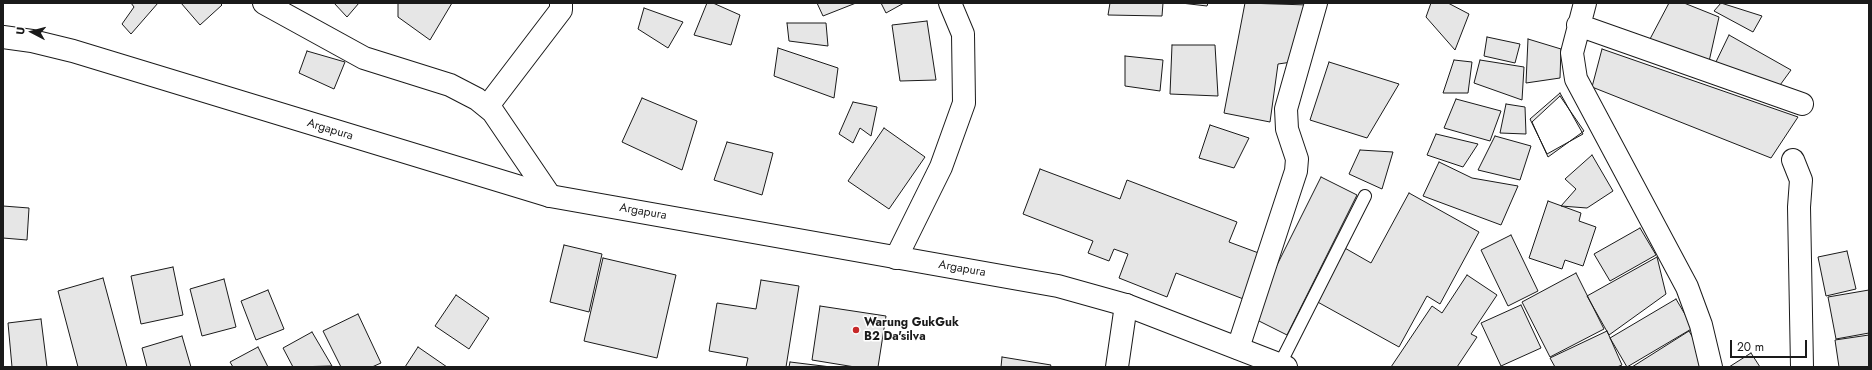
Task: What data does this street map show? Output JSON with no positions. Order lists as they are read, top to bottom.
{
  "streets": {
    "main road": ["Argapura"]
  },
  "places": ["Warung GukGuk B2 Da'silva"],
  "scale_bar": "20 m",
  "north": "left"
}
